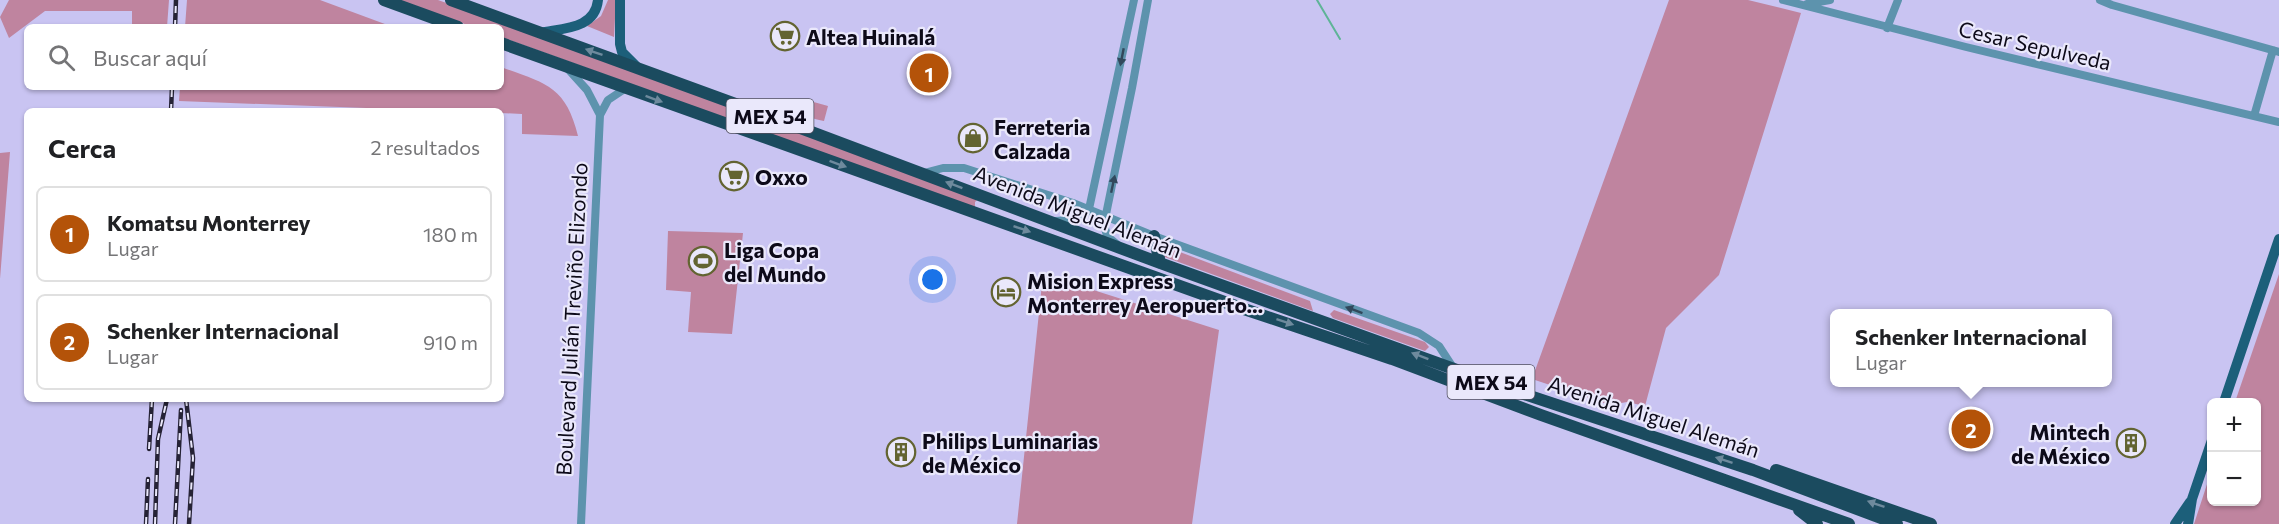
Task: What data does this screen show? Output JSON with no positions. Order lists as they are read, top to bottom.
{
  "streets": {
    "highway": ["MEX 54", "Avenida Miguel Alemán"],
    "street": ["Cesar Sepulveda", "Boulevard Julián Treviño Elizondo"]
  },
  "places": {
    "supermarket": ["Altea Huinalá", "Oxxo"],
    "shop": ["Ferreteria Calzada"],
    "sports": ["Liga Copa del Mundo"],
    "hotel": ["Mision Express Monterrey Aeropuerto…"],
    "building": ["Mintech de México", "Philips Luminarias de México"]
  },
  "page": {
    "search": "Buscar aquí",
    "pins": ["1", "2"],
    "heading": ["Cerca", "2 resultados"],
    "list": [
      {
        "mark": "1",
        "name": "Komatsu Monterrey",
        "note": "Lugar",
        "value": "180 m"
      },
      {
        "mark": "2",
        "name": "Schenker Internacional",
        "note": "Lugar",
        "value": "910 m"
      }
    ],
    "popup": ["Schenker Internacional", "Lugar"],
    "map_buttons": ["+", "−"]
  }
}
